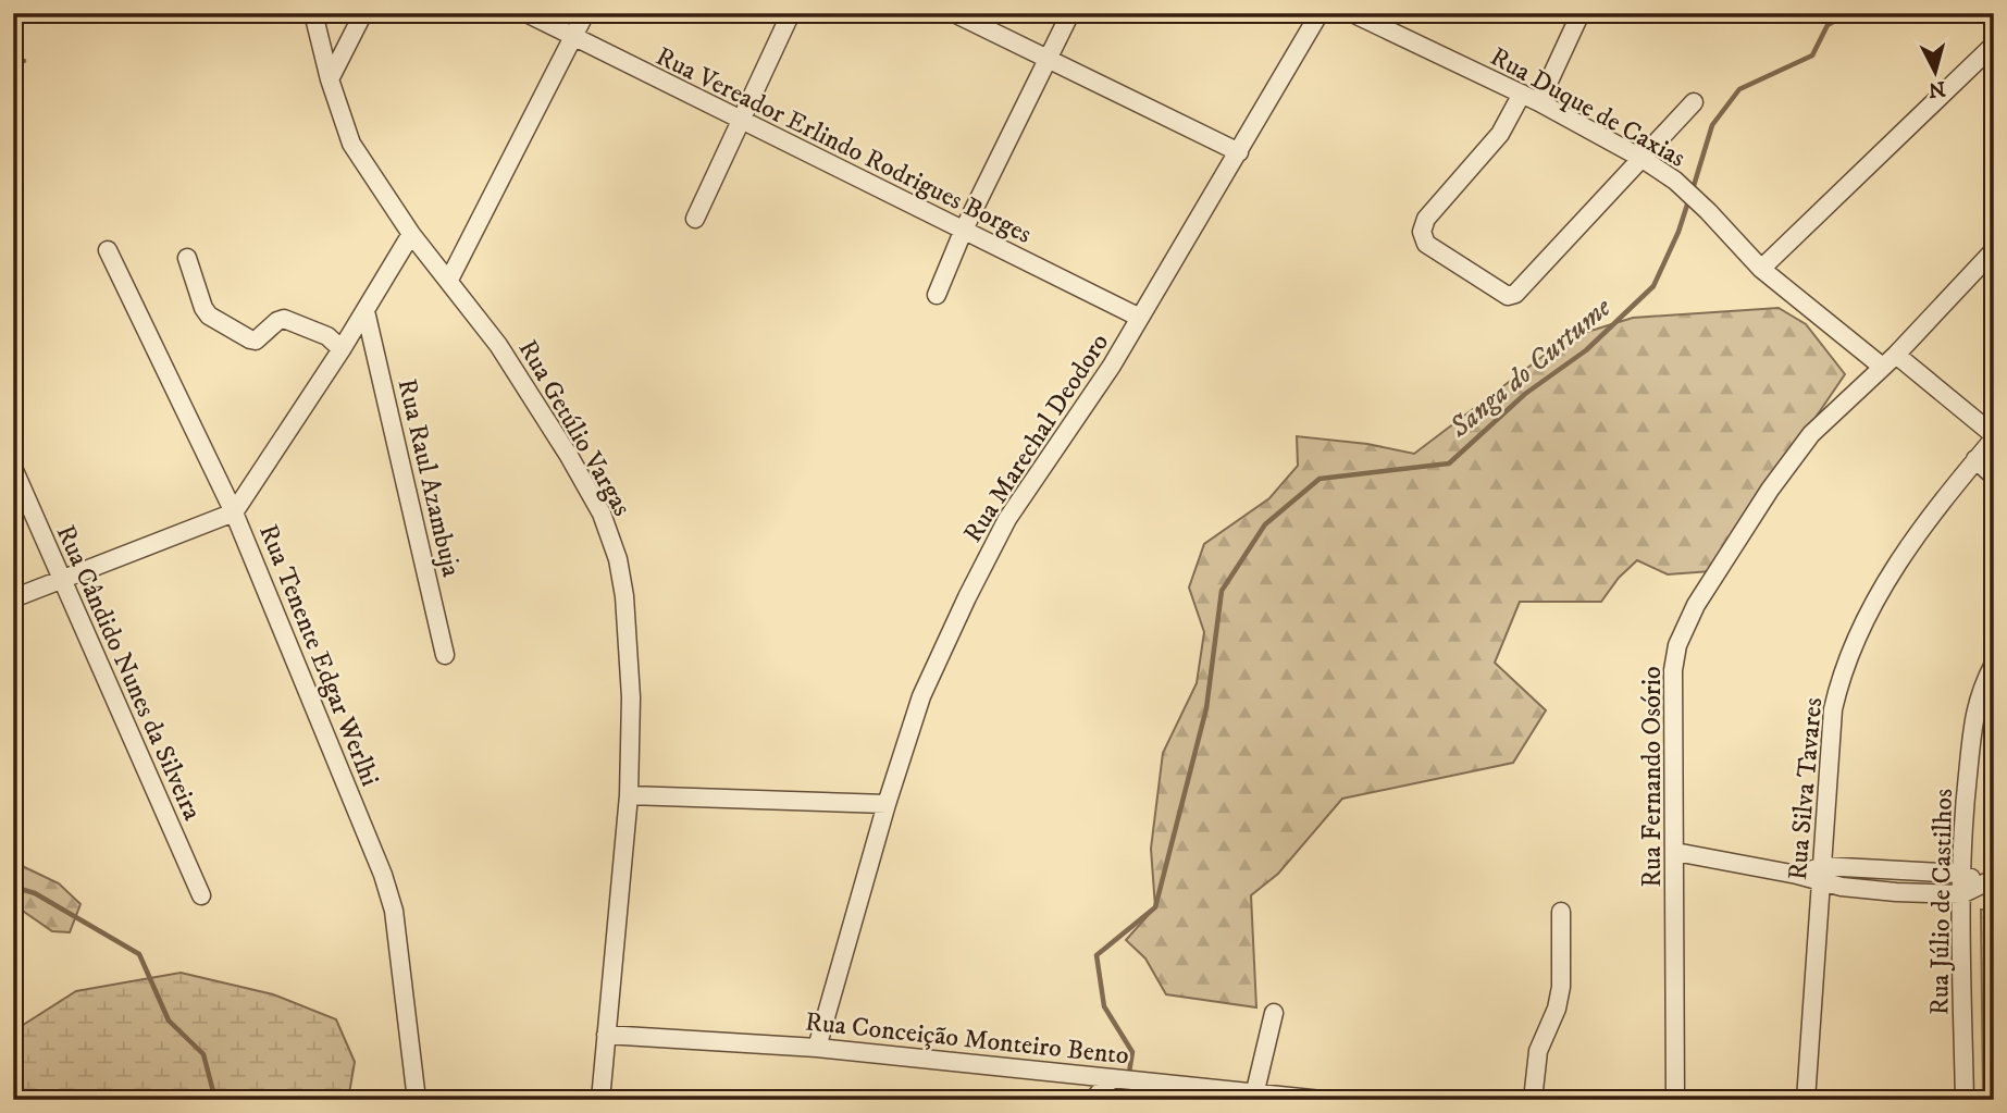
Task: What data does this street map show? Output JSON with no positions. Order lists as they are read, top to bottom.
{
  "streets": {
    "street": [
      "Rua Duque de Caxias",
      "Rua Vereador Erlindo Rodrigues Borges",
      "Rua Getúlio Vargas",
      "Rua Marechal Deodoro",
      "Rua Raul Azambuja",
      "Rua Tenente Edgar Werlhi",
      "Rua Cândido Nunes da Silveira",
      "Rua Fernando Osório",
      "Rua Silva Tavares",
      "Rua Júlio de Castilhos",
      "Rua Conceição Monteiro Bento"
    ]
  },
  "crossings": [
    ["Rua Duque de Caxias", "Rua Fernando Osório"],
    ["Rua Vereador Erlindo Rodrigues Borges", "Rua Marechal Deodoro"],
    ["Rua Getúlio Vargas", "Rua Conceição Monteiro Bento"],
    ["Rua Marechal Deodoro", "Rua Conceição Monteiro Bento"]
  ],
  "water": ["Sanga do Curtume"],
  "north": "bottom"
}
